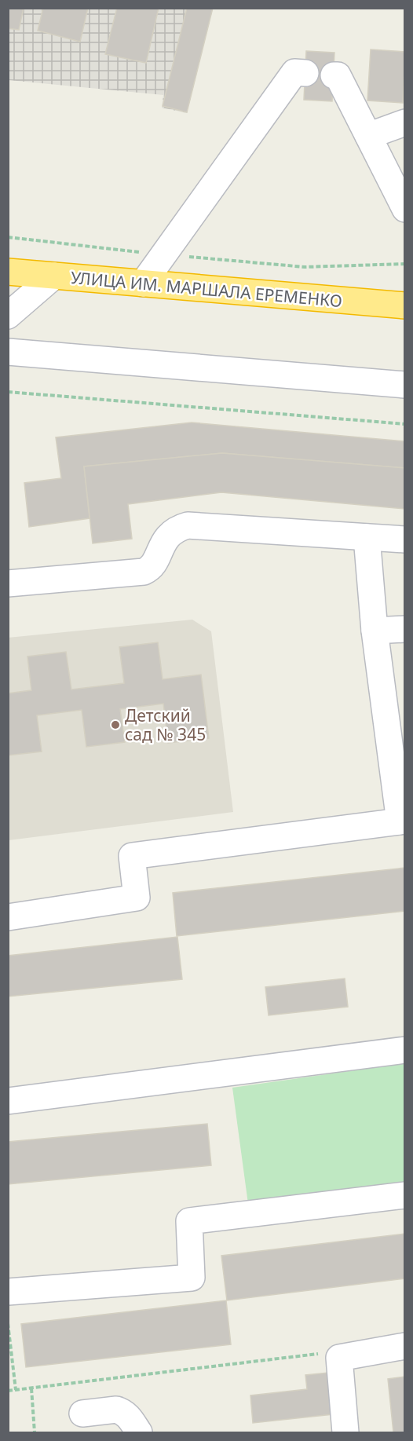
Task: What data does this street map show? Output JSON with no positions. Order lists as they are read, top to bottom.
{
  "streets": {
    "highway": ["УЛИЦА ИМ. МАРШАЛА ЕРЕМЕНКО"]
  },
  "places": ["Детский сад № 345"]
}
